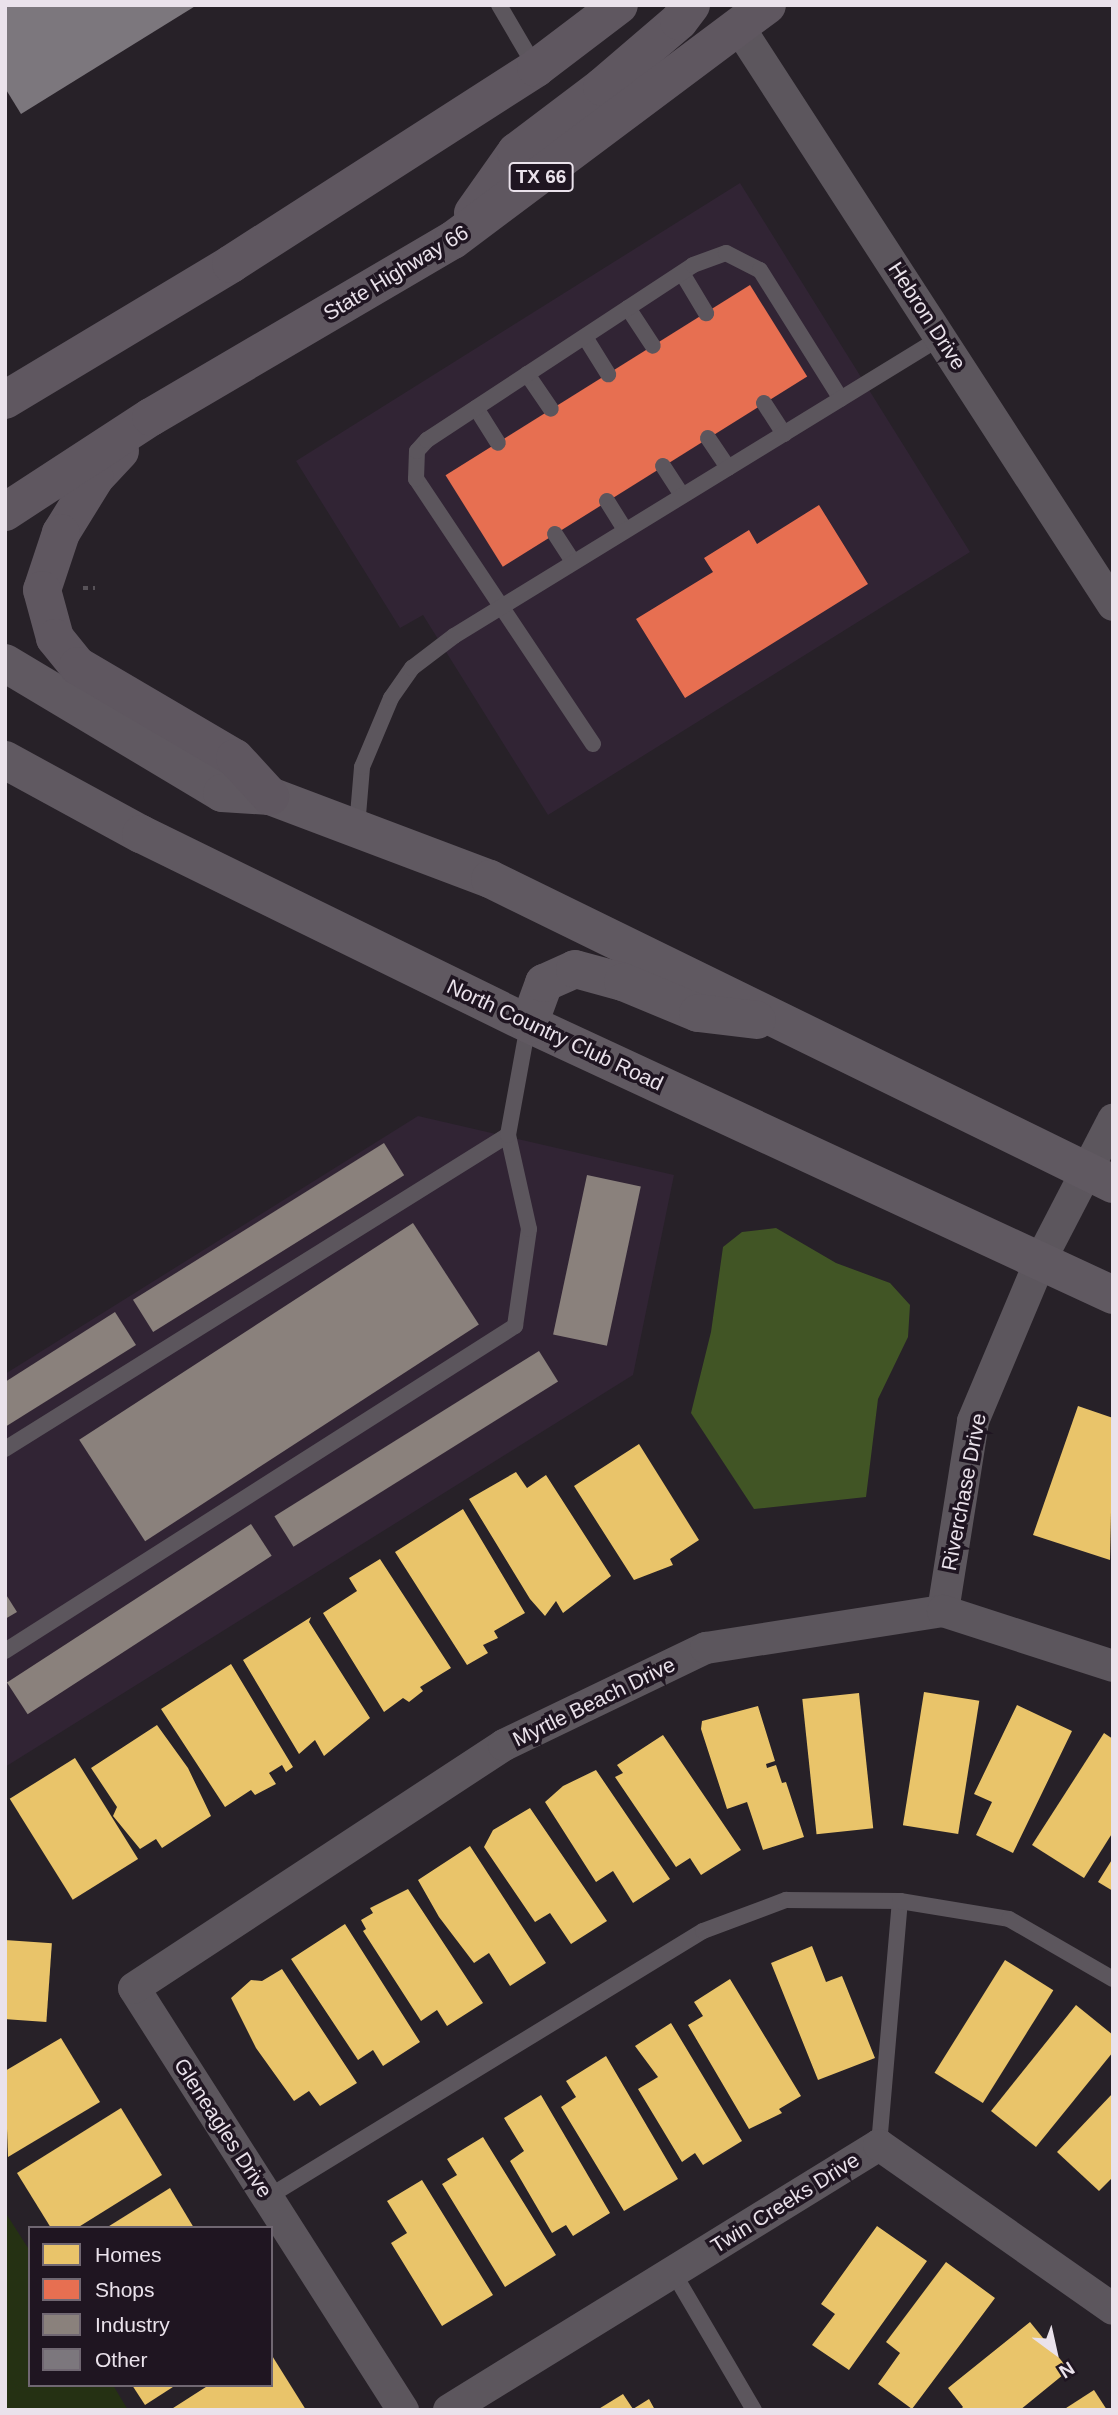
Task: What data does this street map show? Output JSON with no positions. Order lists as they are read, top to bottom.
{
  "streets": {
    "main road": ["TX 66", "State Highway 66", "North Country Club Road"],
    "street": [
      "Hebron Drive",
      "Riverchase Drive",
      "Myrtle Beach Drive",
      "Gleneagles Drive",
      "Twin Creeks Drive"
    ]
  },
  "crossings": [
    ["State Highway 66", "Hebron Drive"],
    ["North Country Club Road", "Riverchase Drive"],
    ["Riverchase Drive", "Myrtle Beach Drive"],
    ["Myrtle Beach Drive", "Gleneagles Drive"]
  ],
  "legend": [
    "Homes",
    "Shops",
    "Industry",
    "Other"
  ],
  "north": "bottom right"
}
